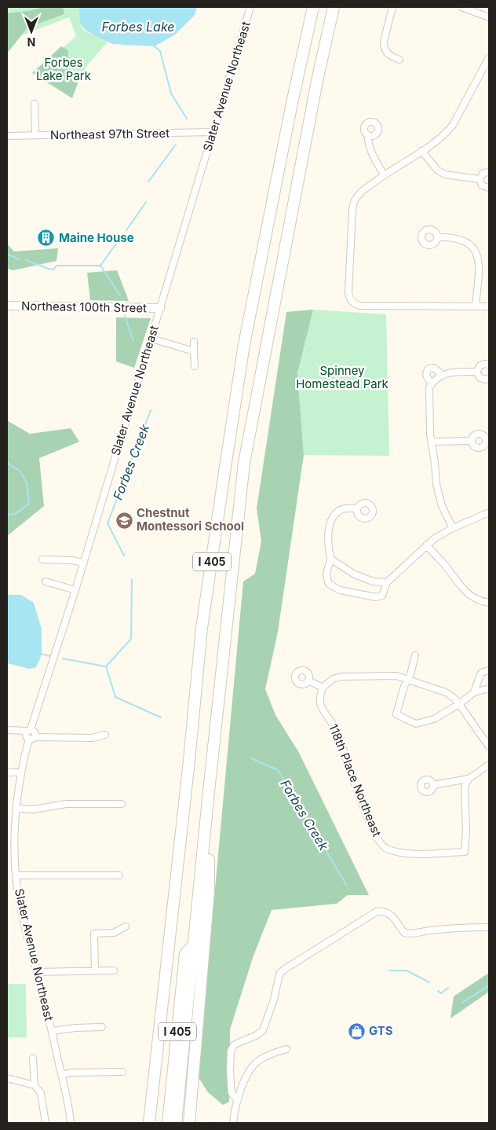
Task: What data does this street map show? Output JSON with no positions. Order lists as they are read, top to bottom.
{
  "streets": {
    "highway": ["I 405"],
    "street": [
      "Slater Avenue Northeast",
      "Northeast 97th Street",
      "Northeast 100th Street",
      "118th Place Northeast"
    ]
  },
  "crossings": [
    ["Slater Avenue Northeast", "Northeast 97th Street"],
    ["Slater Avenue Northeast", "Northeast 100th Street"]
  ],
  "water": ["Forbes Lake", "Forbes Creek"],
  "parks": ["Forbes Lake Park", "Spinney Homestead Park"],
  "places": {
    "building": ["Maine House"],
    "school or university": ["Chestnut Montessori School"],
    "shop": ["GTS"]
  },
  "north": "bottom"
}
